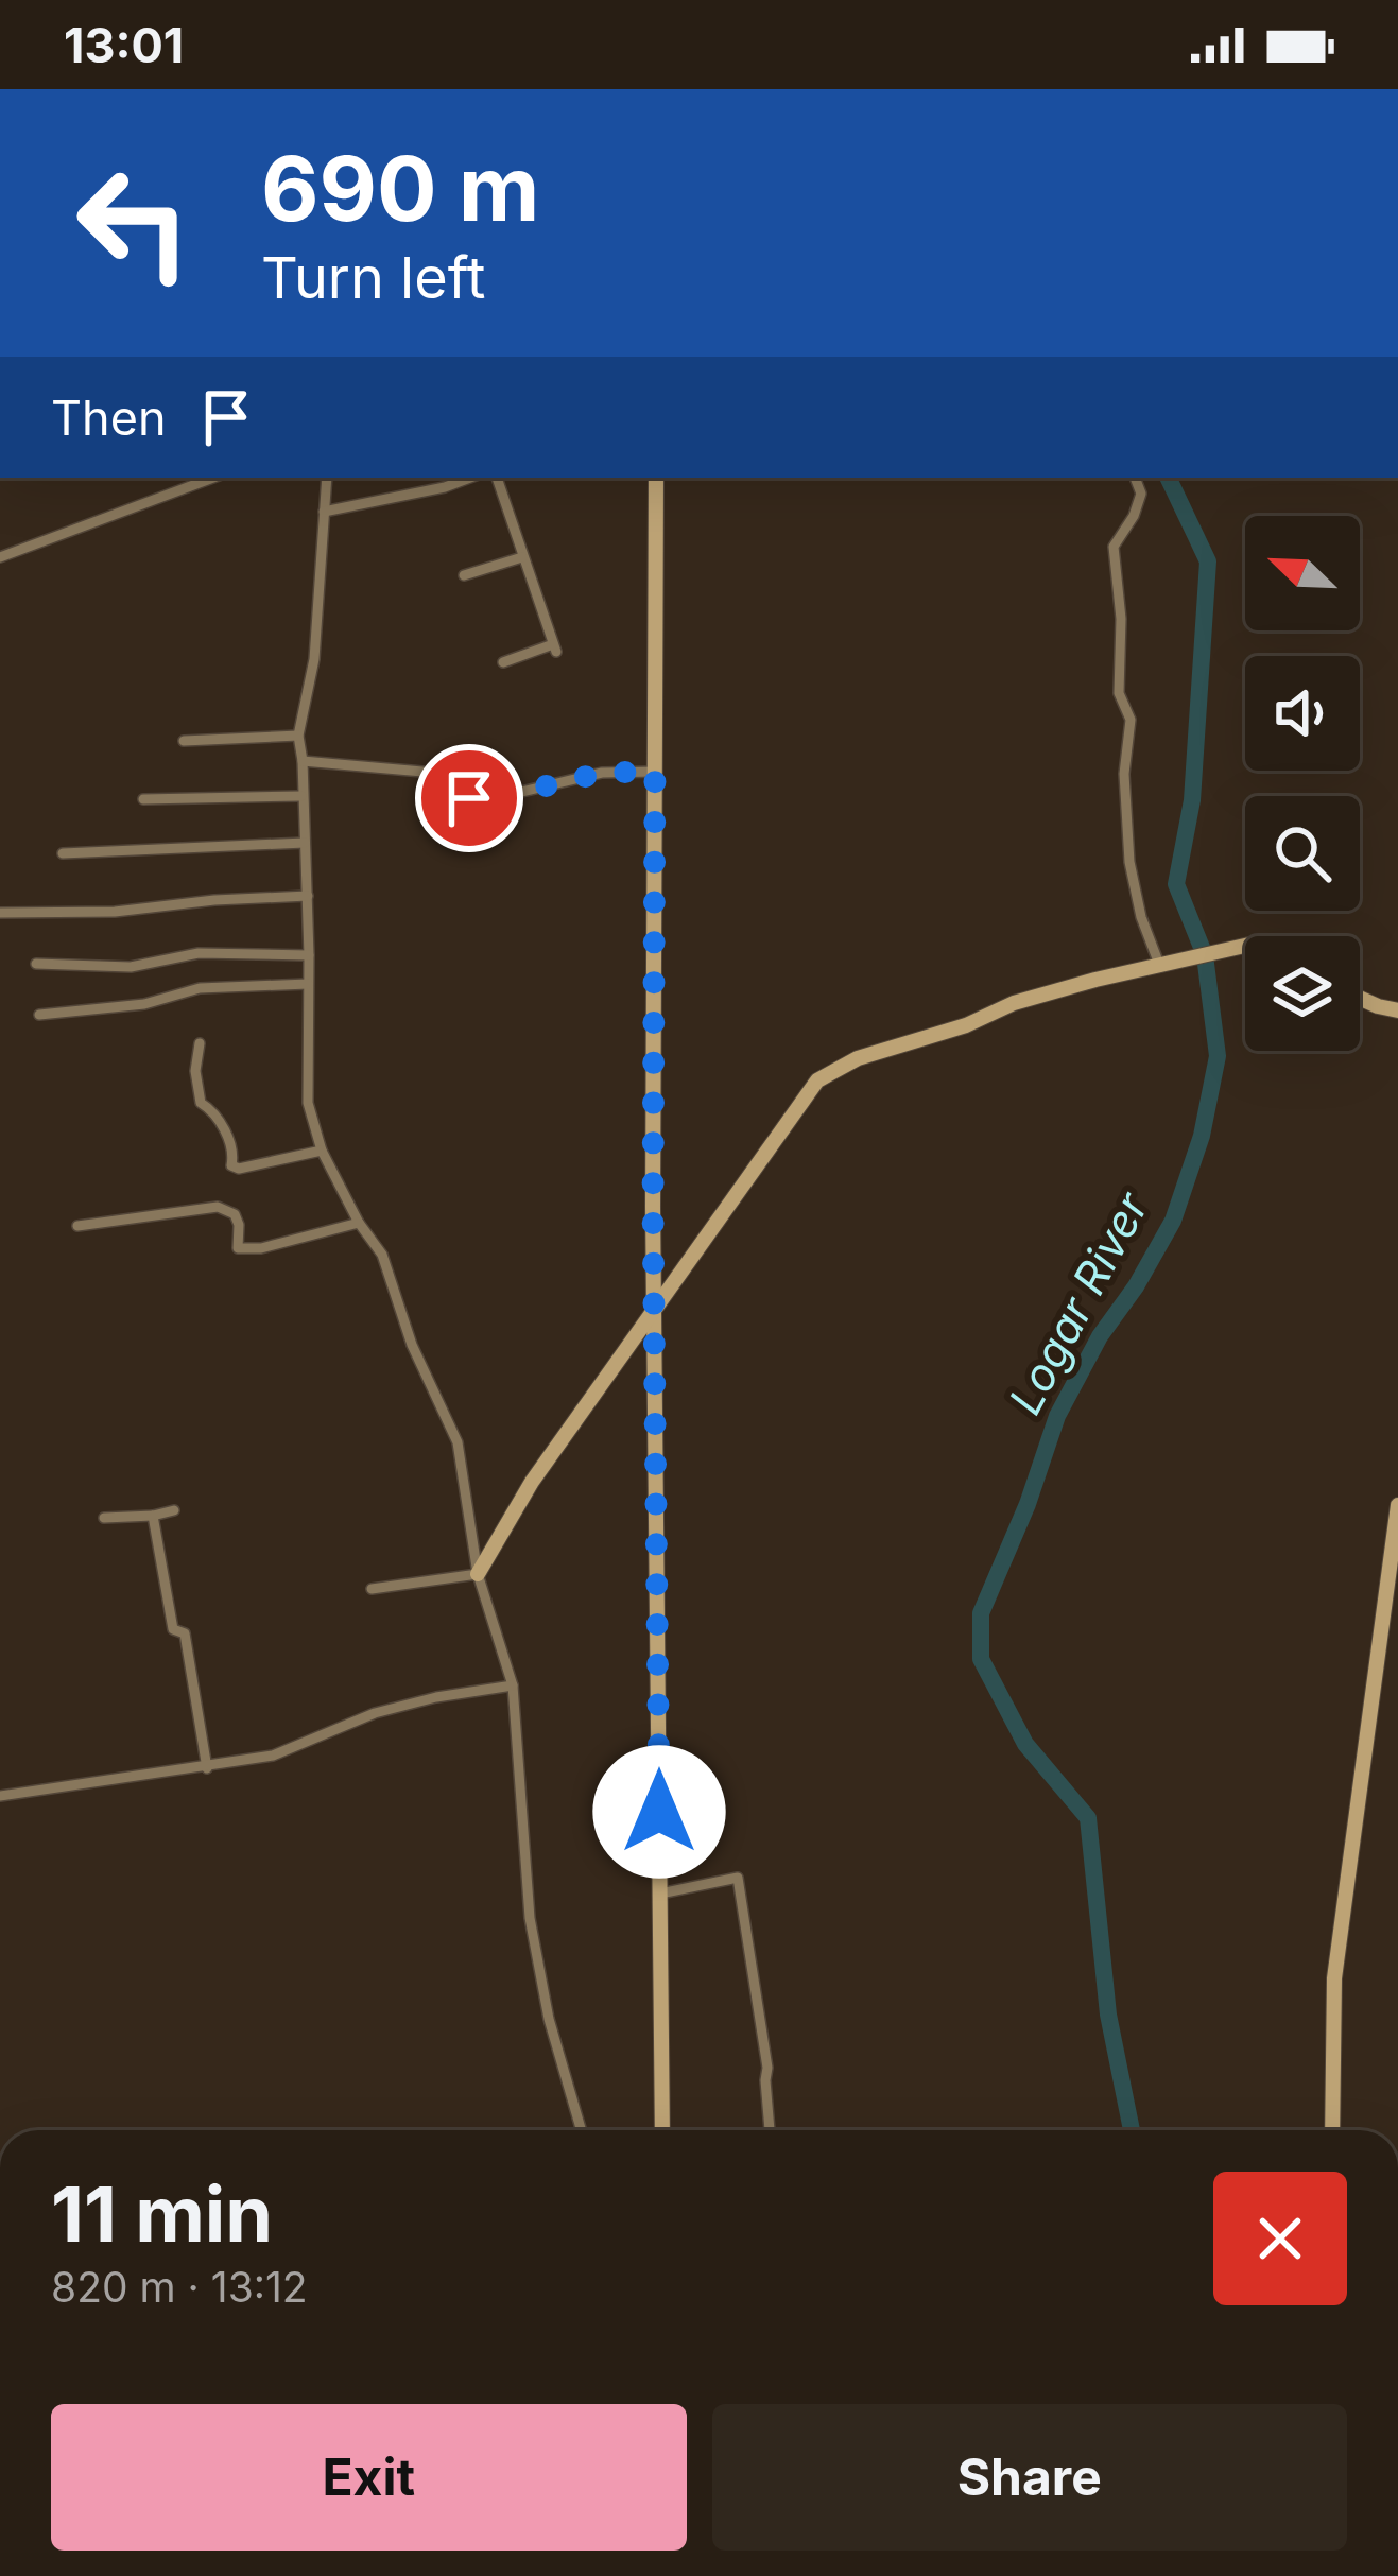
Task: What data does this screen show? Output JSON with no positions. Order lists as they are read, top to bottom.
{
  "water": ["Logar River"],
  "north": "top left",
  "page": {
    "status": "13:01",
    "turn": ["690 m", "Turn left"],
    "then": "Then",
    "heading": ["11 min", "820 m · 13:12"],
    "buttons": ["Exit", "Share"]
  }
}
